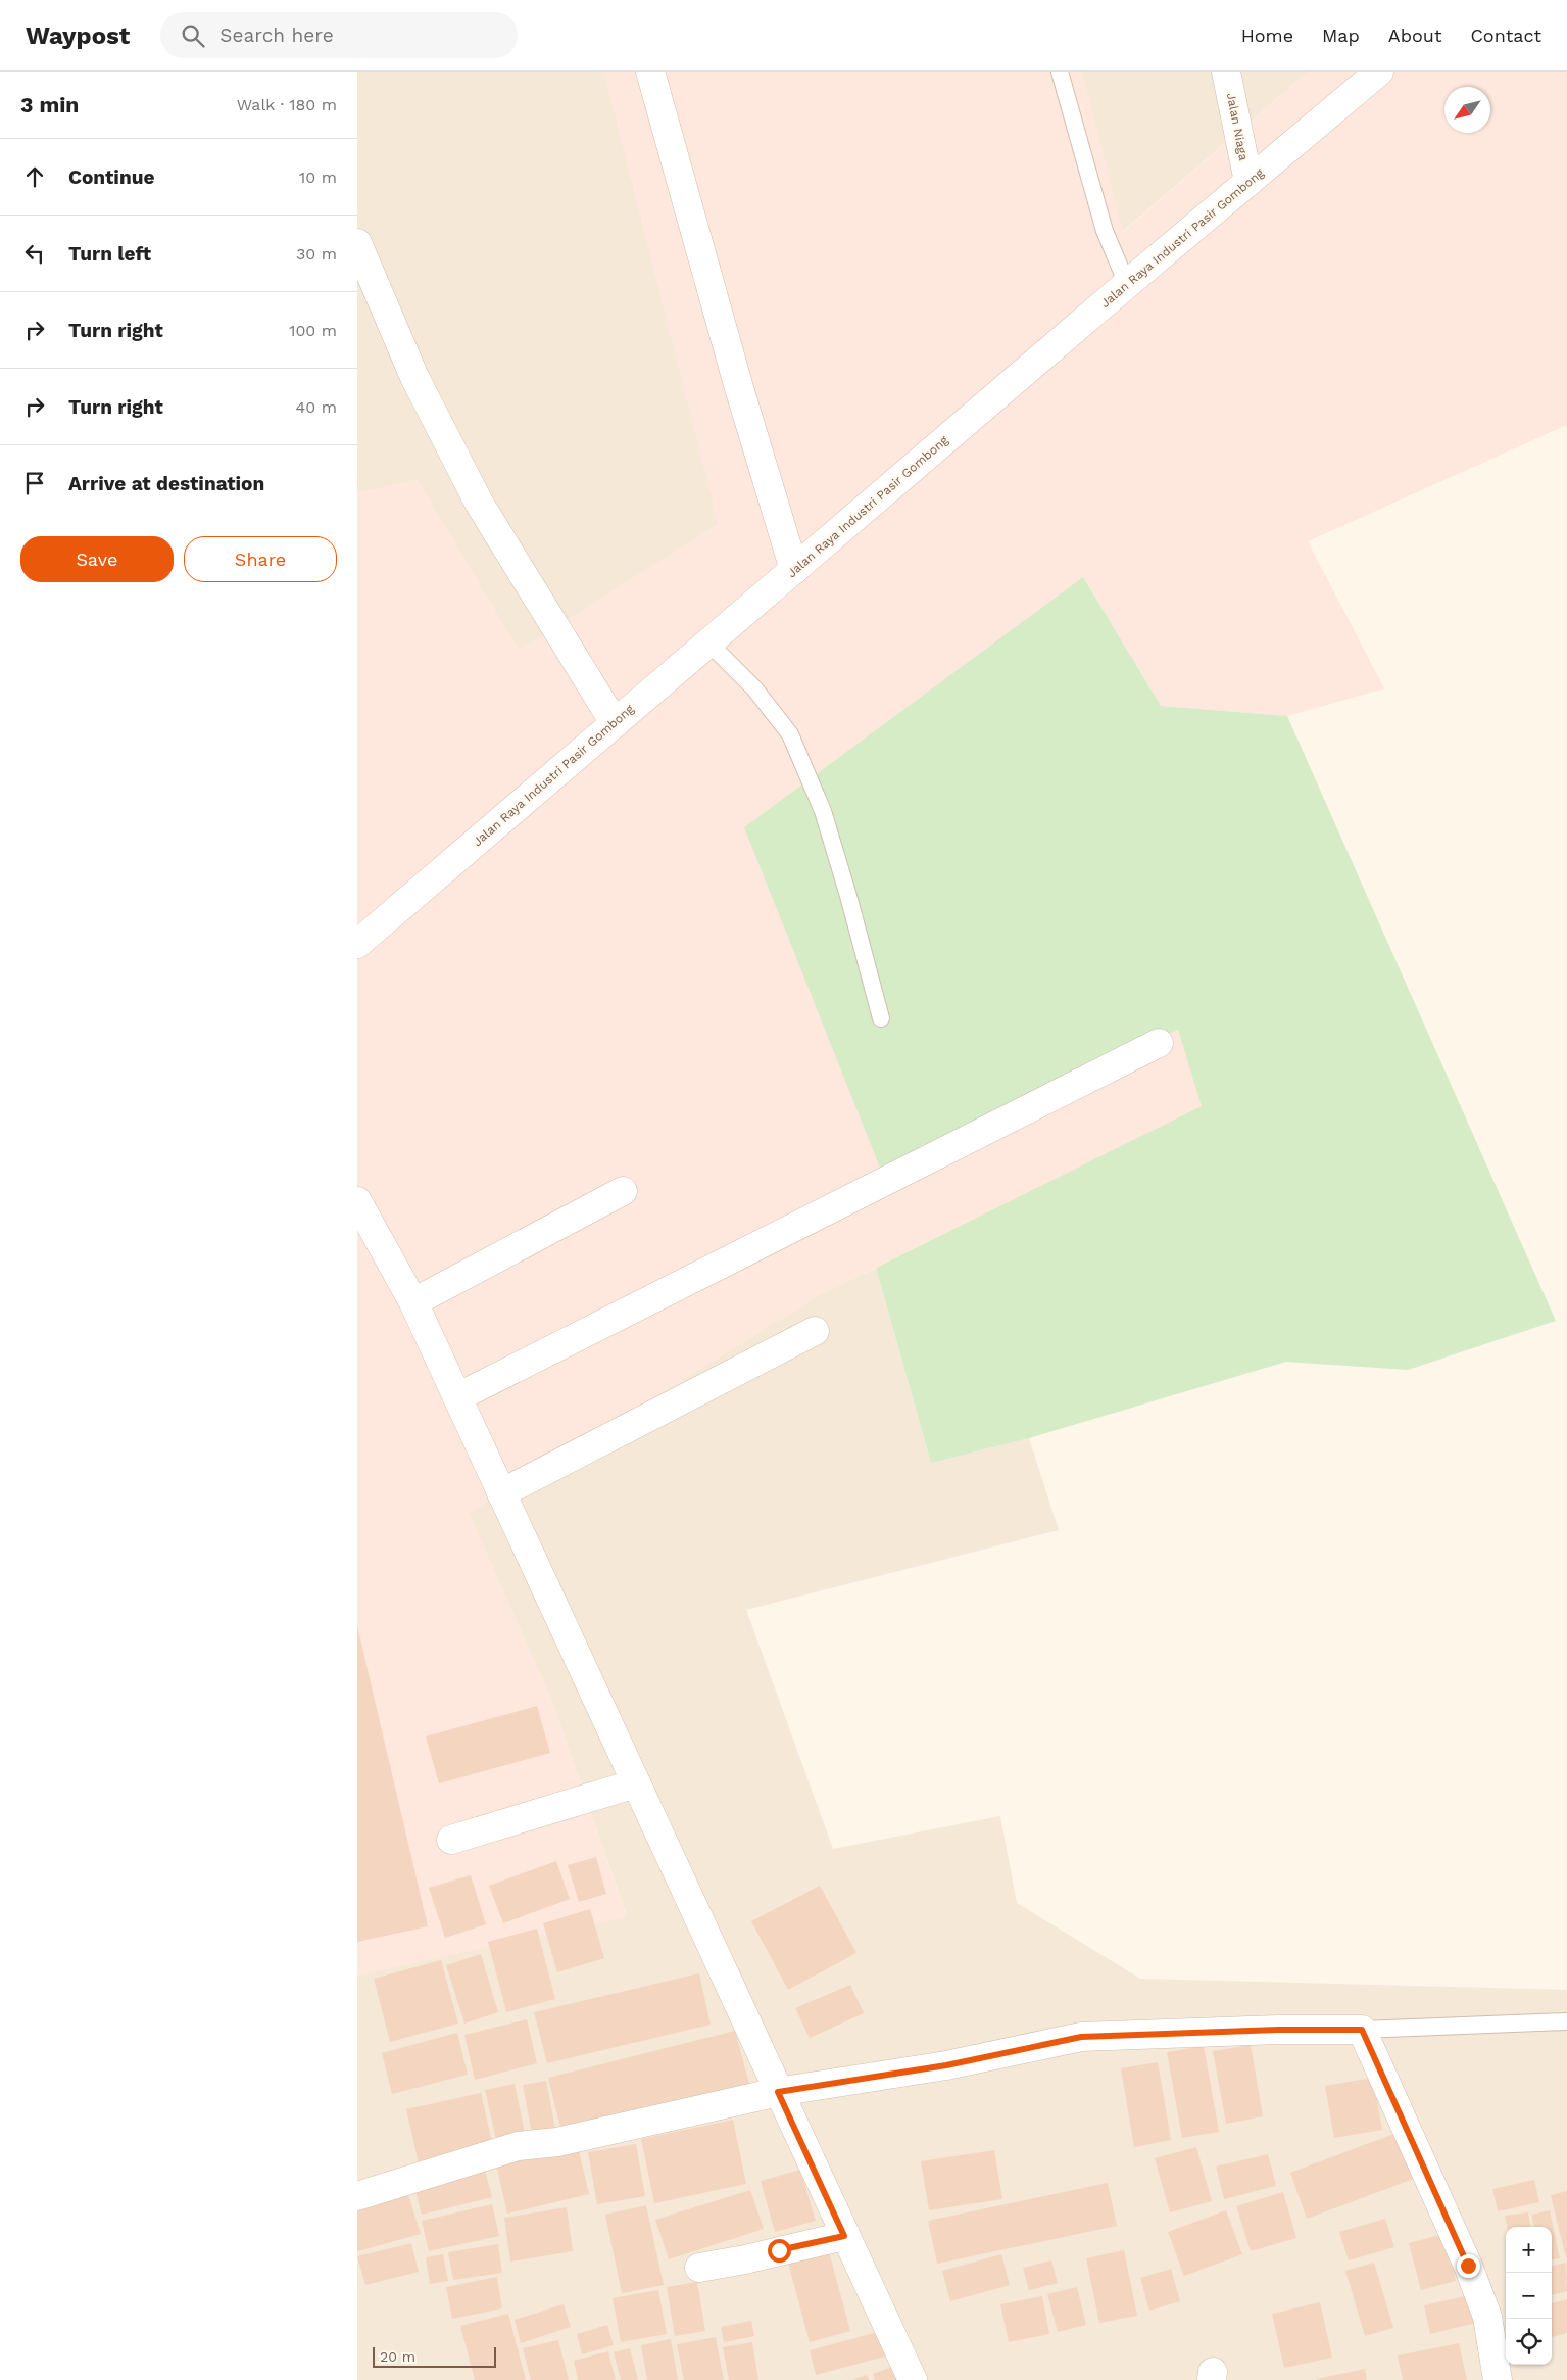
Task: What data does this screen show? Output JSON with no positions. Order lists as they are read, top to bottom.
{
  "streets": {
    "street": ["Jalan Niaga", "Jalan Raya Industri Pasir Gombong"]
  },
  "crossings": [
    ["Jalan Niaga", "Jalan Raya Industri Pasir Gombong"]
  ],
  "scale_bar": "20 m",
  "north": "bottom left",
  "page": {
    "header": "Waypost",
    "search": "Search here",
    "nav": [
      "Home",
      "Map",
      "About",
      "Contact"
    ],
    "heading": ["3 min", "Walk · 180 m"],
    "list": [
      ["Continue", "10 m"],
      ["Turn left", "30 m"],
      ["Turn right", "100 m"],
      ["Turn right", "40 m"],
      "Arrive at destination"
    ],
    "buttons": ["Save", "Share"],
    "map_buttons": ["+", "−"],
    "scale": "20 m"
  }
}
